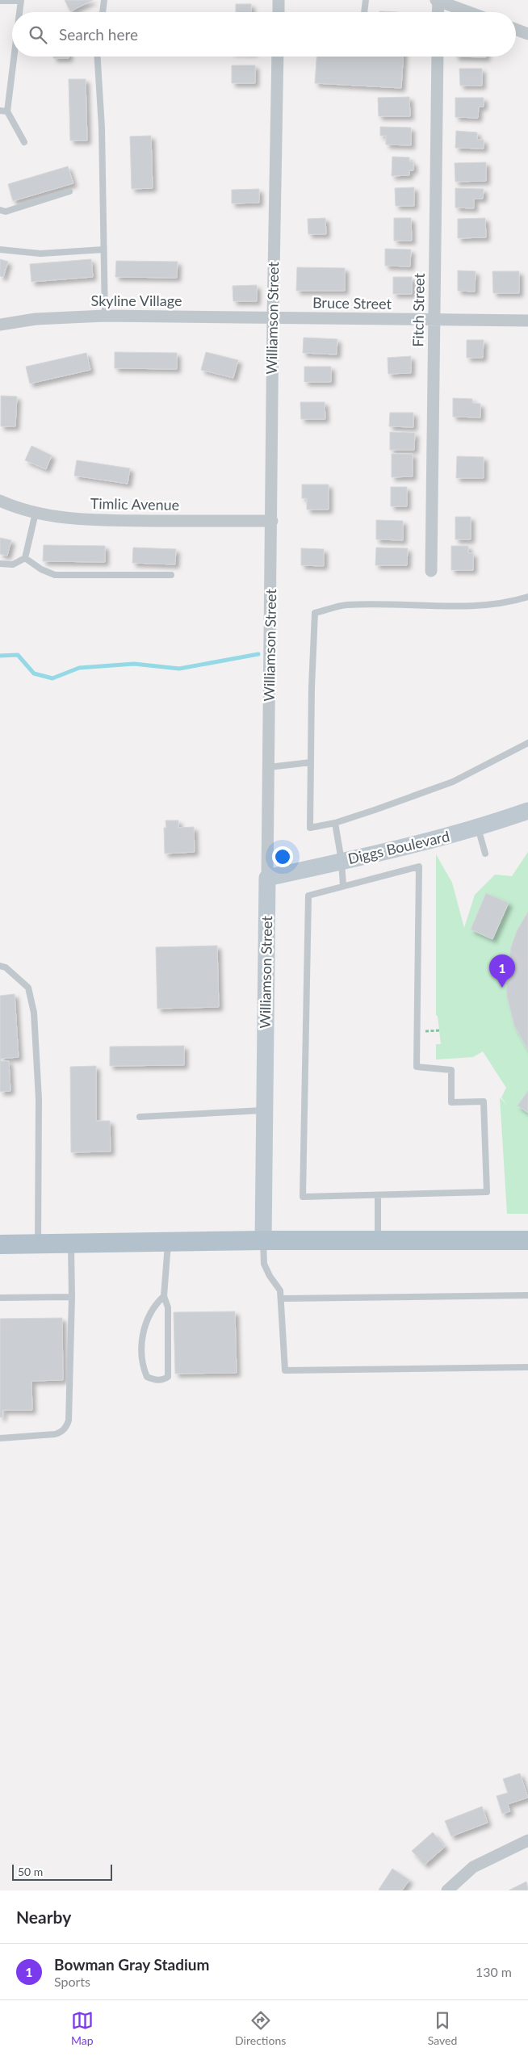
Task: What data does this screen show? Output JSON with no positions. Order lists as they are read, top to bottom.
{
  "streets": {
    "street": [
      "Skyline Village",
      "Bruce Street",
      "Fitch Street",
      "Williamson Street",
      "Timlic Avenue",
      "Diggs Boulevard"
    ]
  },
  "crossings": [
    ["Skyline Village", "Bruce Street"],
    ["Skyline Village", "Williamson Street"],
    ["Bruce Street", "Fitch Street"],
    ["Bruce Street", "Williamson Street"],
    ["Williamson Street", "Timlic Avenue"],
    ["Williamson Street", "Diggs Boulevard"]
  ],
  "scale_bar": "50 m",
  "page": {
    "search": "Search here",
    "pins": "1",
    "scale": "50 m",
    "heading": "Nearby",
    "list": [
      {
        "mark": "1",
        "name": "Bowman Gray Stadium",
        "note": "Sports",
        "value": "130 m"
      }
    ],
    "nav": ["Map", "Directions", "Saved"]
  }
}
